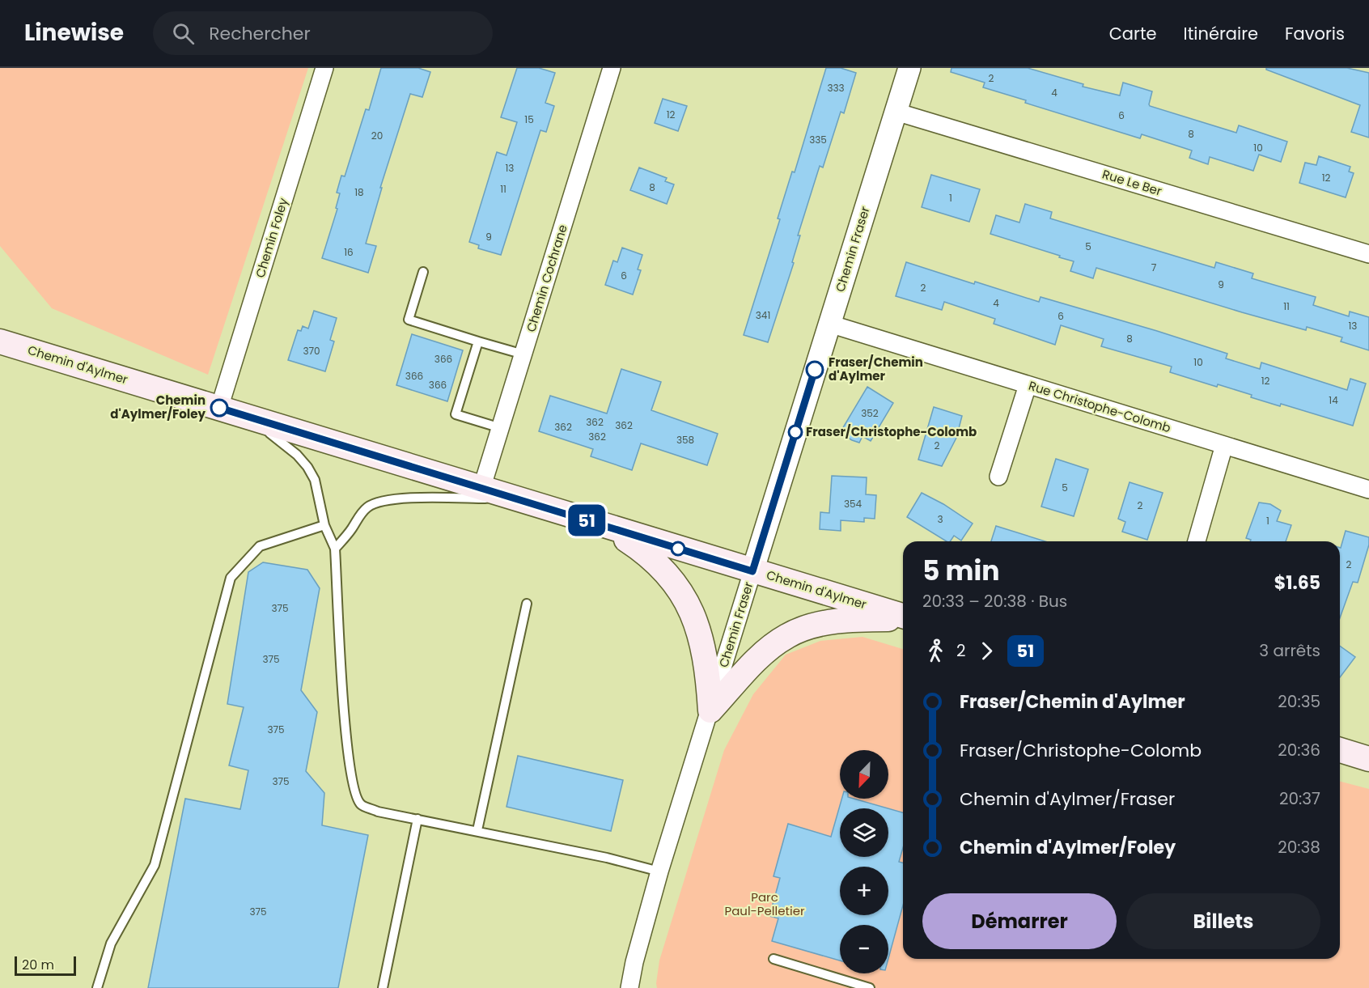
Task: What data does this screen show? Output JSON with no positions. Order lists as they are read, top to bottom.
{
  "streets": {
    "main road": ["Chemin d'Aylmer"],
    "street": [
      "Rue Le Ber",
      "Chemin Foley",
      "Chemin Fraser",
      "Chemin Cochrane",
      "Rue Christophe-Colomb"
    ]
  },
  "crossings": [
    ["Rue Le Ber", "Chemin Fraser"],
    ["Chemin Foley", "Chemin d'Aylmer"],
    ["Chemin Fraser", "Chemin d'Aylmer"],
    ["Chemin Fraser", "Rue Christophe-Colomb"],
    ["Chemin Cochrane", "Chemin d'Aylmer"]
  ],
  "parks": ["Parc Paul-Pelletier"],
  "places": ["Fraser/Chemin d'Aylmer", "Chemin d'Aylmer/Foley", "Fraser/Christophe-Colomb"],
  "lines": ["bus line 51"],
  "house_numbers": [
    "2",
    "333",
    "4",
    "12",
    "6",
    "15",
    "8",
    "20",
    "335",
    "10",
    "13",
    "12",
    "8",
    "11",
    "18",
    "1",
    "9",
    "5",
    "16",
    "7",
    "6",
    "9",
    "2",
    "4",
    "11",
    "341",
    "6",
    "13",
    "8",
    "370",
    "366",
    "10",
    "366",
    "12",
    "366",
    "14",
    "352",
    "362",
    "362",
    "362",
    "362",
    "358",
    "2",
    "5",
    "354",
    "2",
    "3",
    "1",
    "2",
    "375",
    "375",
    "375",
    "375",
    "375"
  ],
  "scale_bar": "20 m",
  "north": "bottom left",
  "page": {
    "header": "Linewise",
    "search": "Rechercher",
    "nav": ["Carte", "Itinéraire", "Favoris"],
    "on_map": "51",
    "heading": ["5 min", "20:33 – 20:38 · Bus", "$1.65"],
    "legs": ["2", "51", "3 arrêts"],
    "list": [
      {
        "name": "Fraser/Chemin d'Aylmer",
        "value": "20:35"
      },
      {
        "name": "Fraser/Christophe-Colomb",
        "value": "20:36"
      },
      {
        "name": "Chemin d'Aylmer/Fraser",
        "value": "20:37"
      },
      {
        "name": "Chemin d'Aylmer/Foley",
        "value": "20:38"
      }
    ],
    "map_buttons": ["+", "−"],
    "buttons": ["Démarrer", "Billets"],
    "scale": "20 m"
  }
}
